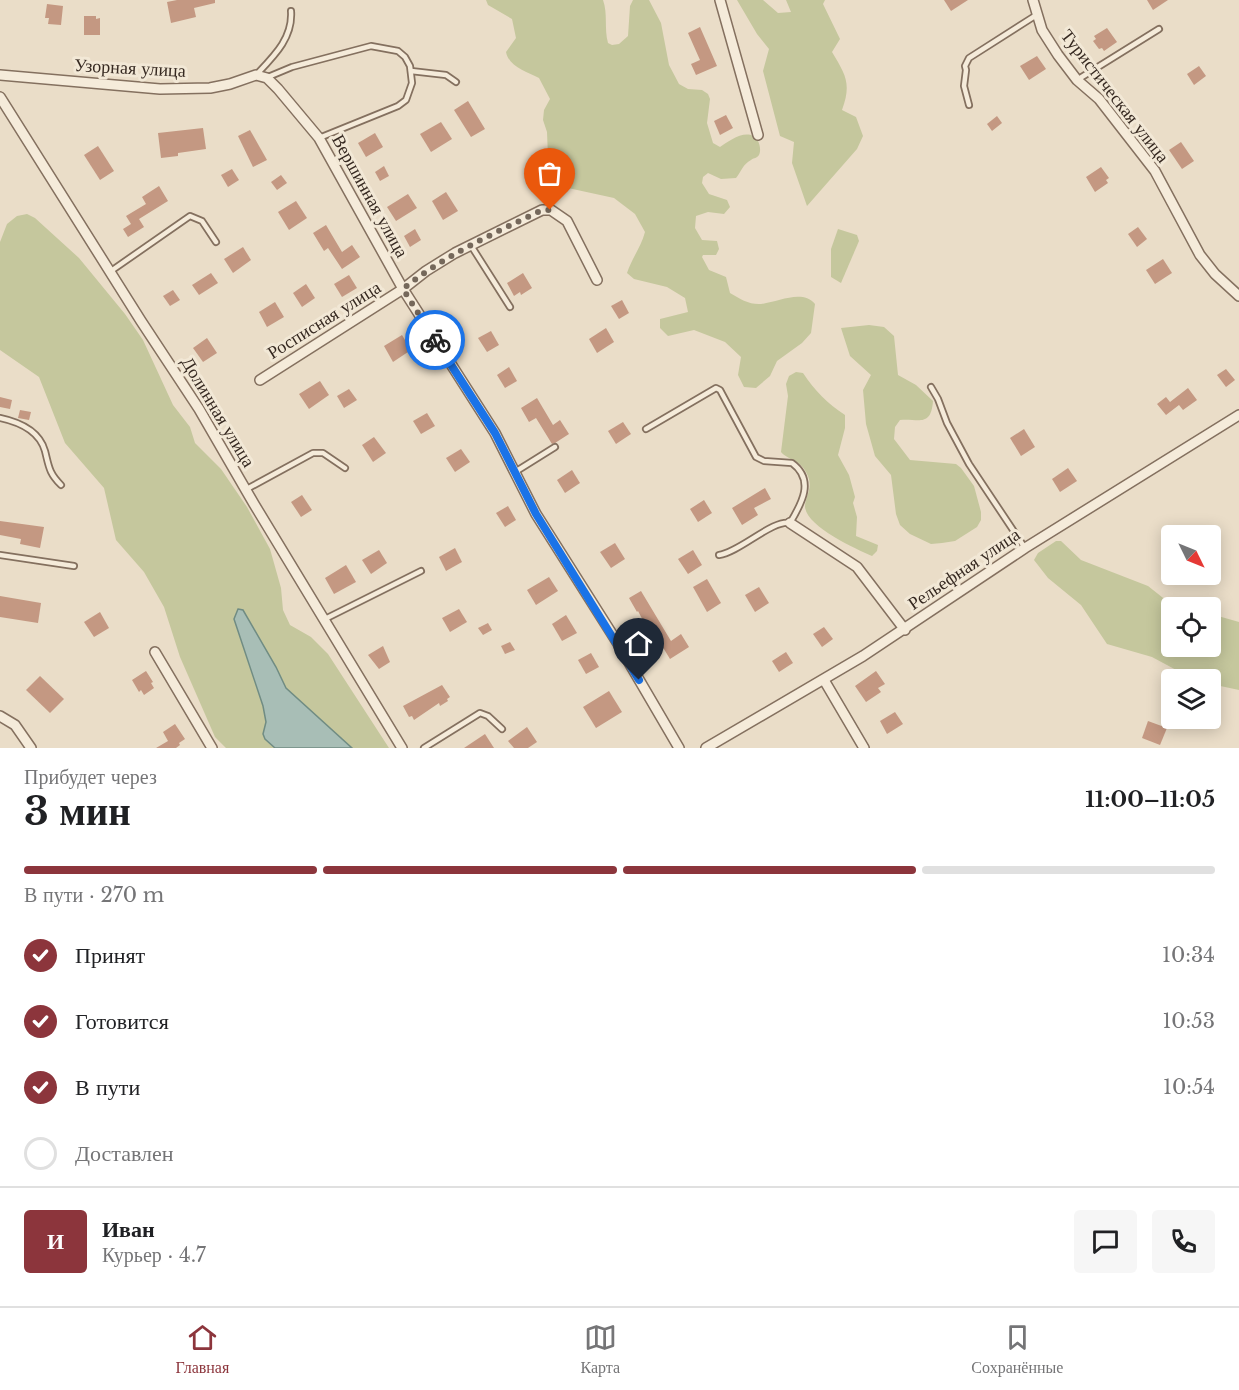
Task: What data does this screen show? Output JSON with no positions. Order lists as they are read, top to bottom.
{
  "streets": {
    "street": [
      "Узорная улица",
      "Туристическая улица",
      "Вершинная улица",
      "Росписная улица",
      "Долинная улица",
      "Рельефная улица"
    ]
  },
  "crossings": [
    ["Вершинная улица", "Росписная улица"]
  ],
  "north": "bottom right",
  "page": {
    "heading": ["3 мин", "Прибудет через", "11:00–11:05"],
    "panel": ["Иван", "Курьер · 4.7"],
    "bar": "В пути · 270 m",
    "list": [
      ["Принят", "10:34"],
      ["Готовится", "10:53"],
      ["В пути", "10:54"],
      "Доставлен"
    ],
    "round": "И",
    "tabs": ["Главная", "Карта", "Сохранённые"]
  }
}
